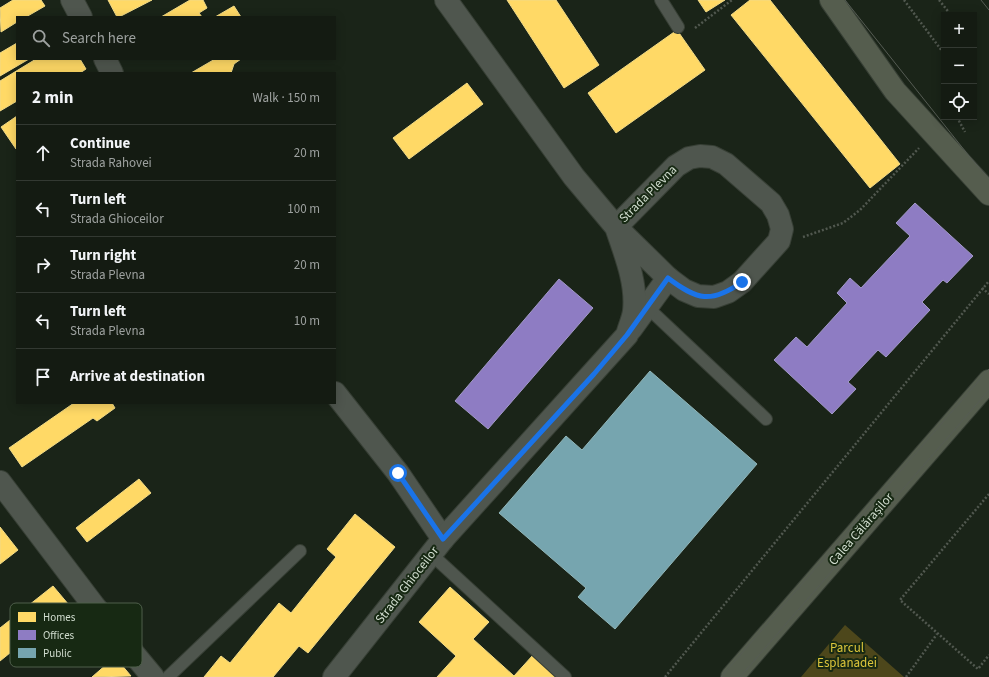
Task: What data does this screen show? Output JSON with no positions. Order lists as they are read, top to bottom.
{
  "streets": {
    "main road": ["Calea Călărașilor"],
    "street": ["Strada Plevna", "Strada Ghioceilor"]
  },
  "crossings": [
    ["Strada Plevna", "Strada Ghioceilor"]
  ],
  "parks": ["Parcul Esplanadei"],
  "legend": ["Homes", "Offices", "Public"],
  "page": {
    "map_buttons": ["+", "−"],
    "search": "Search here",
    "heading": ["2 min", "Walk · 150 m"],
    "list": [
      ["Continue", "Strada Rahovei", "20 m"],
      ["Turn left", "Strada Ghioceilor", "100 m"],
      ["Turn right", "Strada Plevna", "20 m"],
      ["Turn left", "Strada Plevna", "10 m"],
      "Arrive at destination"
    ]
  }
}
